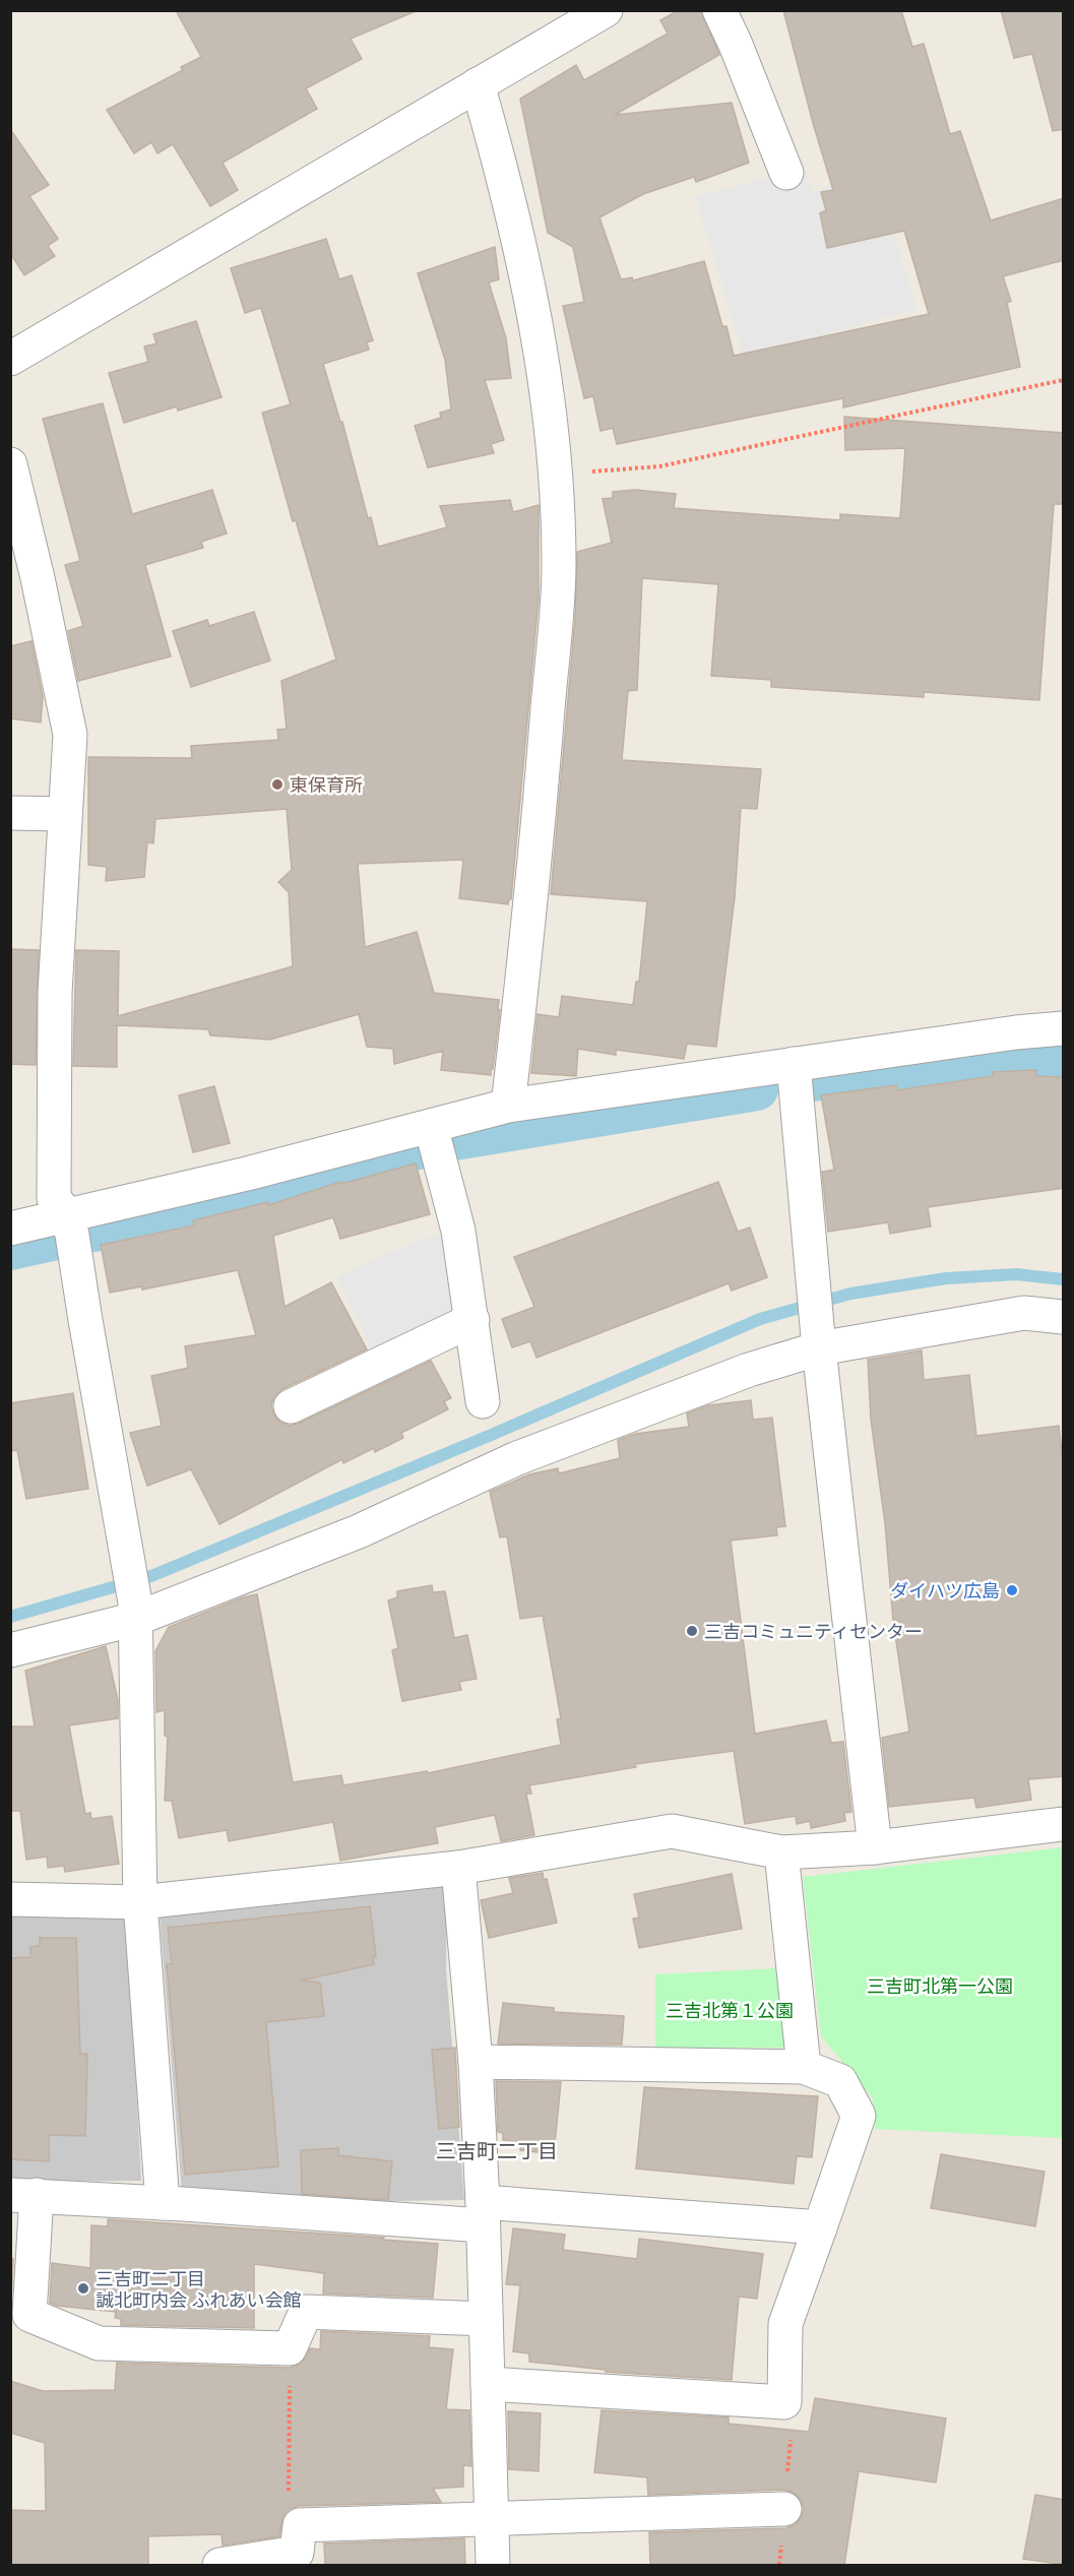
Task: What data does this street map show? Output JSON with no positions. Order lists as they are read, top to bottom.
{
  "districts": ["三吉町二丁目"],
  "parks": ["三吉町北第一公園", "三吉北第１公園"],
  "places": [
    "東保育所",
    "ダイハツ広島",
    "三吉コミュニティセンター",
    "三吉町二丁目 誠北町内会 ふれあい会館"
  ]
}
